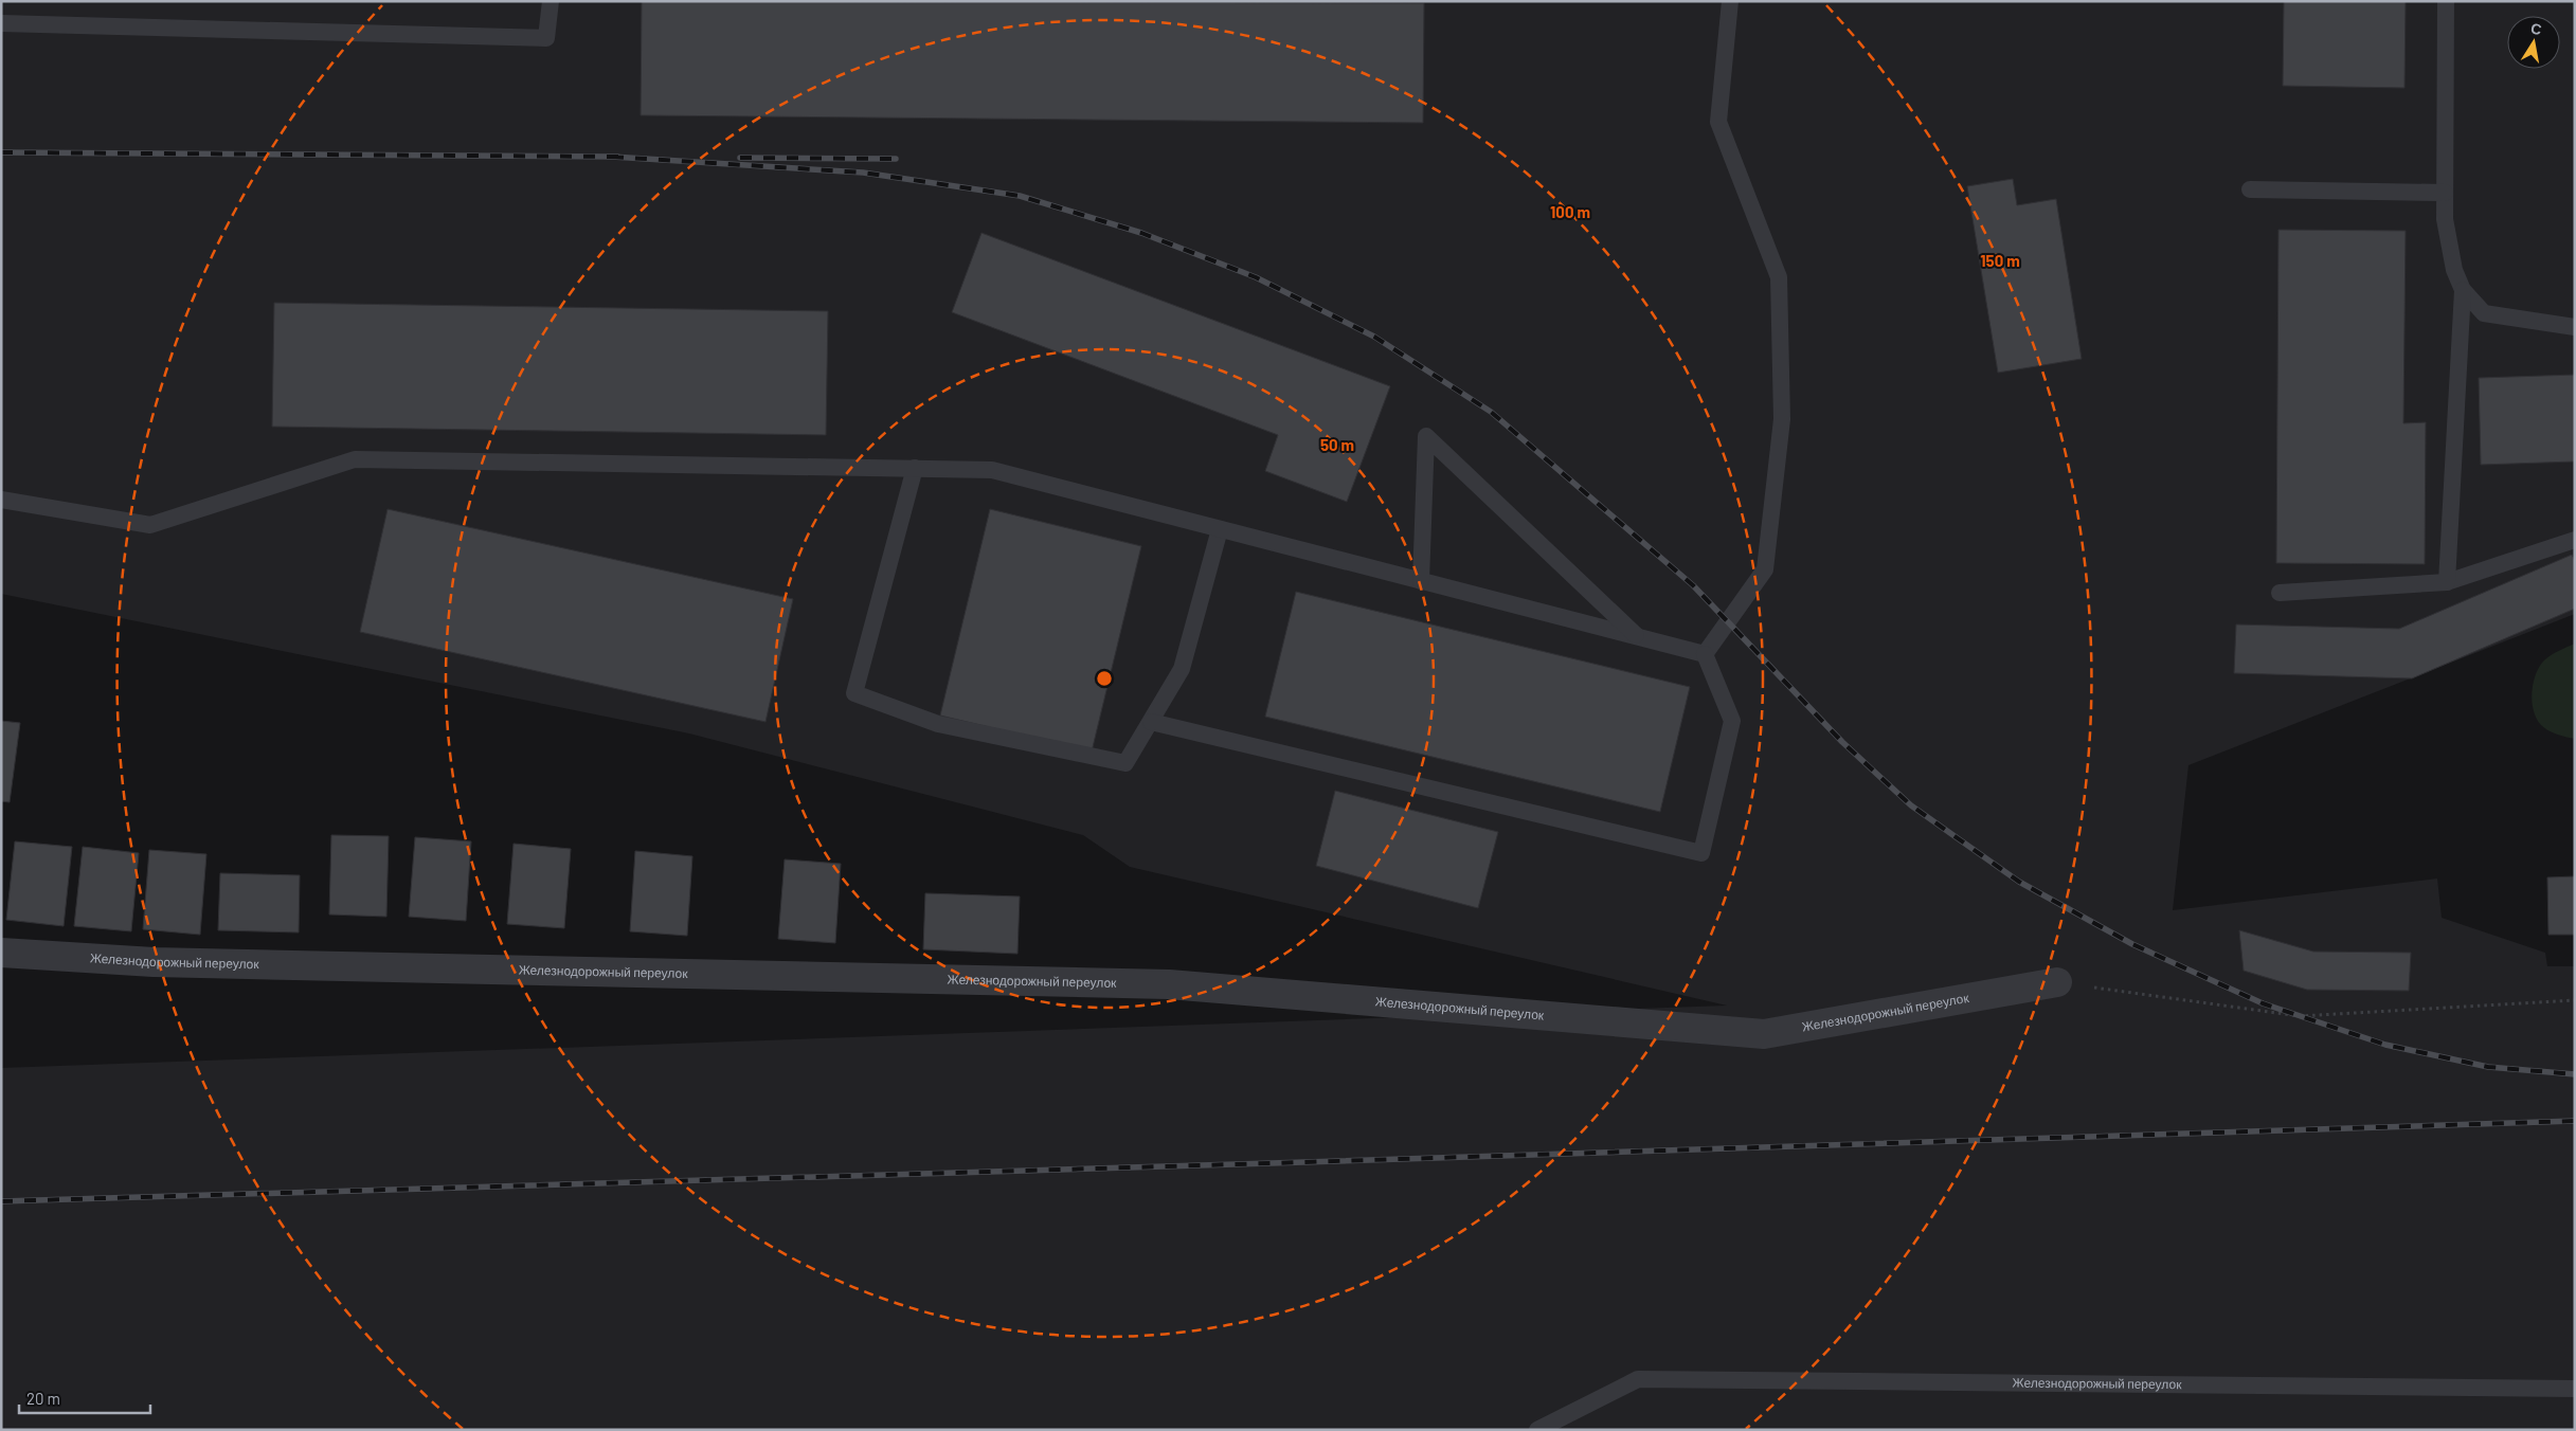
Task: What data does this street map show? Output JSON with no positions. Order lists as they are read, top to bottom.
{
  "streets": {
    "street": ["Железнодорожный переулок"]
  },
  "scale_bar": "20 m",
  "north": "top",
  "rings": ["100 m", "150 m", "50 m"]
}
